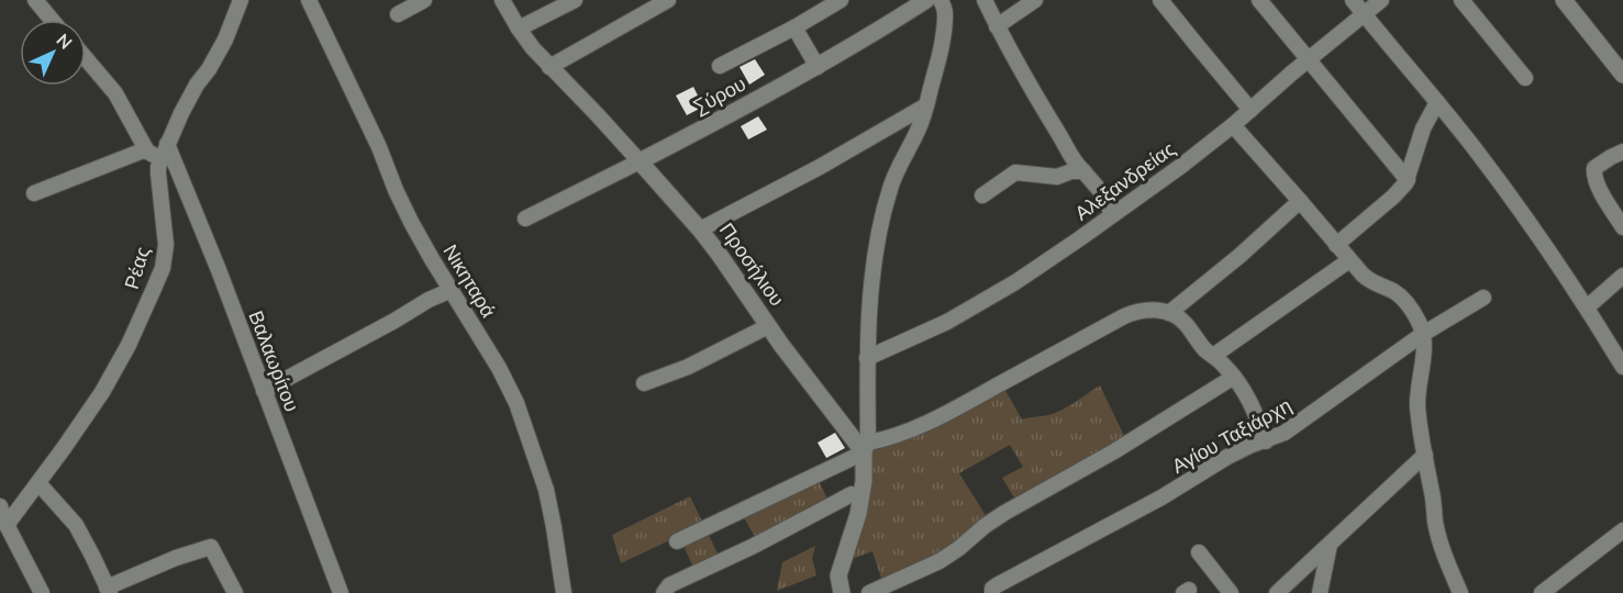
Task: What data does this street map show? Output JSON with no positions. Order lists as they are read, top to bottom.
{
  "streets": {
    "street": [
      "Σύρου",
      "Αλεξανδρείας",
      "Προσήλιου",
      "Ρέας",
      "Νικηταρά",
      "Βαλαωρίτου",
      "Αγίου Ταξιάρχη"
    ]
  },
  "crossings": [
    ["Σύρου", "Προσήλιου"],
    ["Ρέας", "Βαλαωρίτου"]
  ],
  "north": "top right"
}
